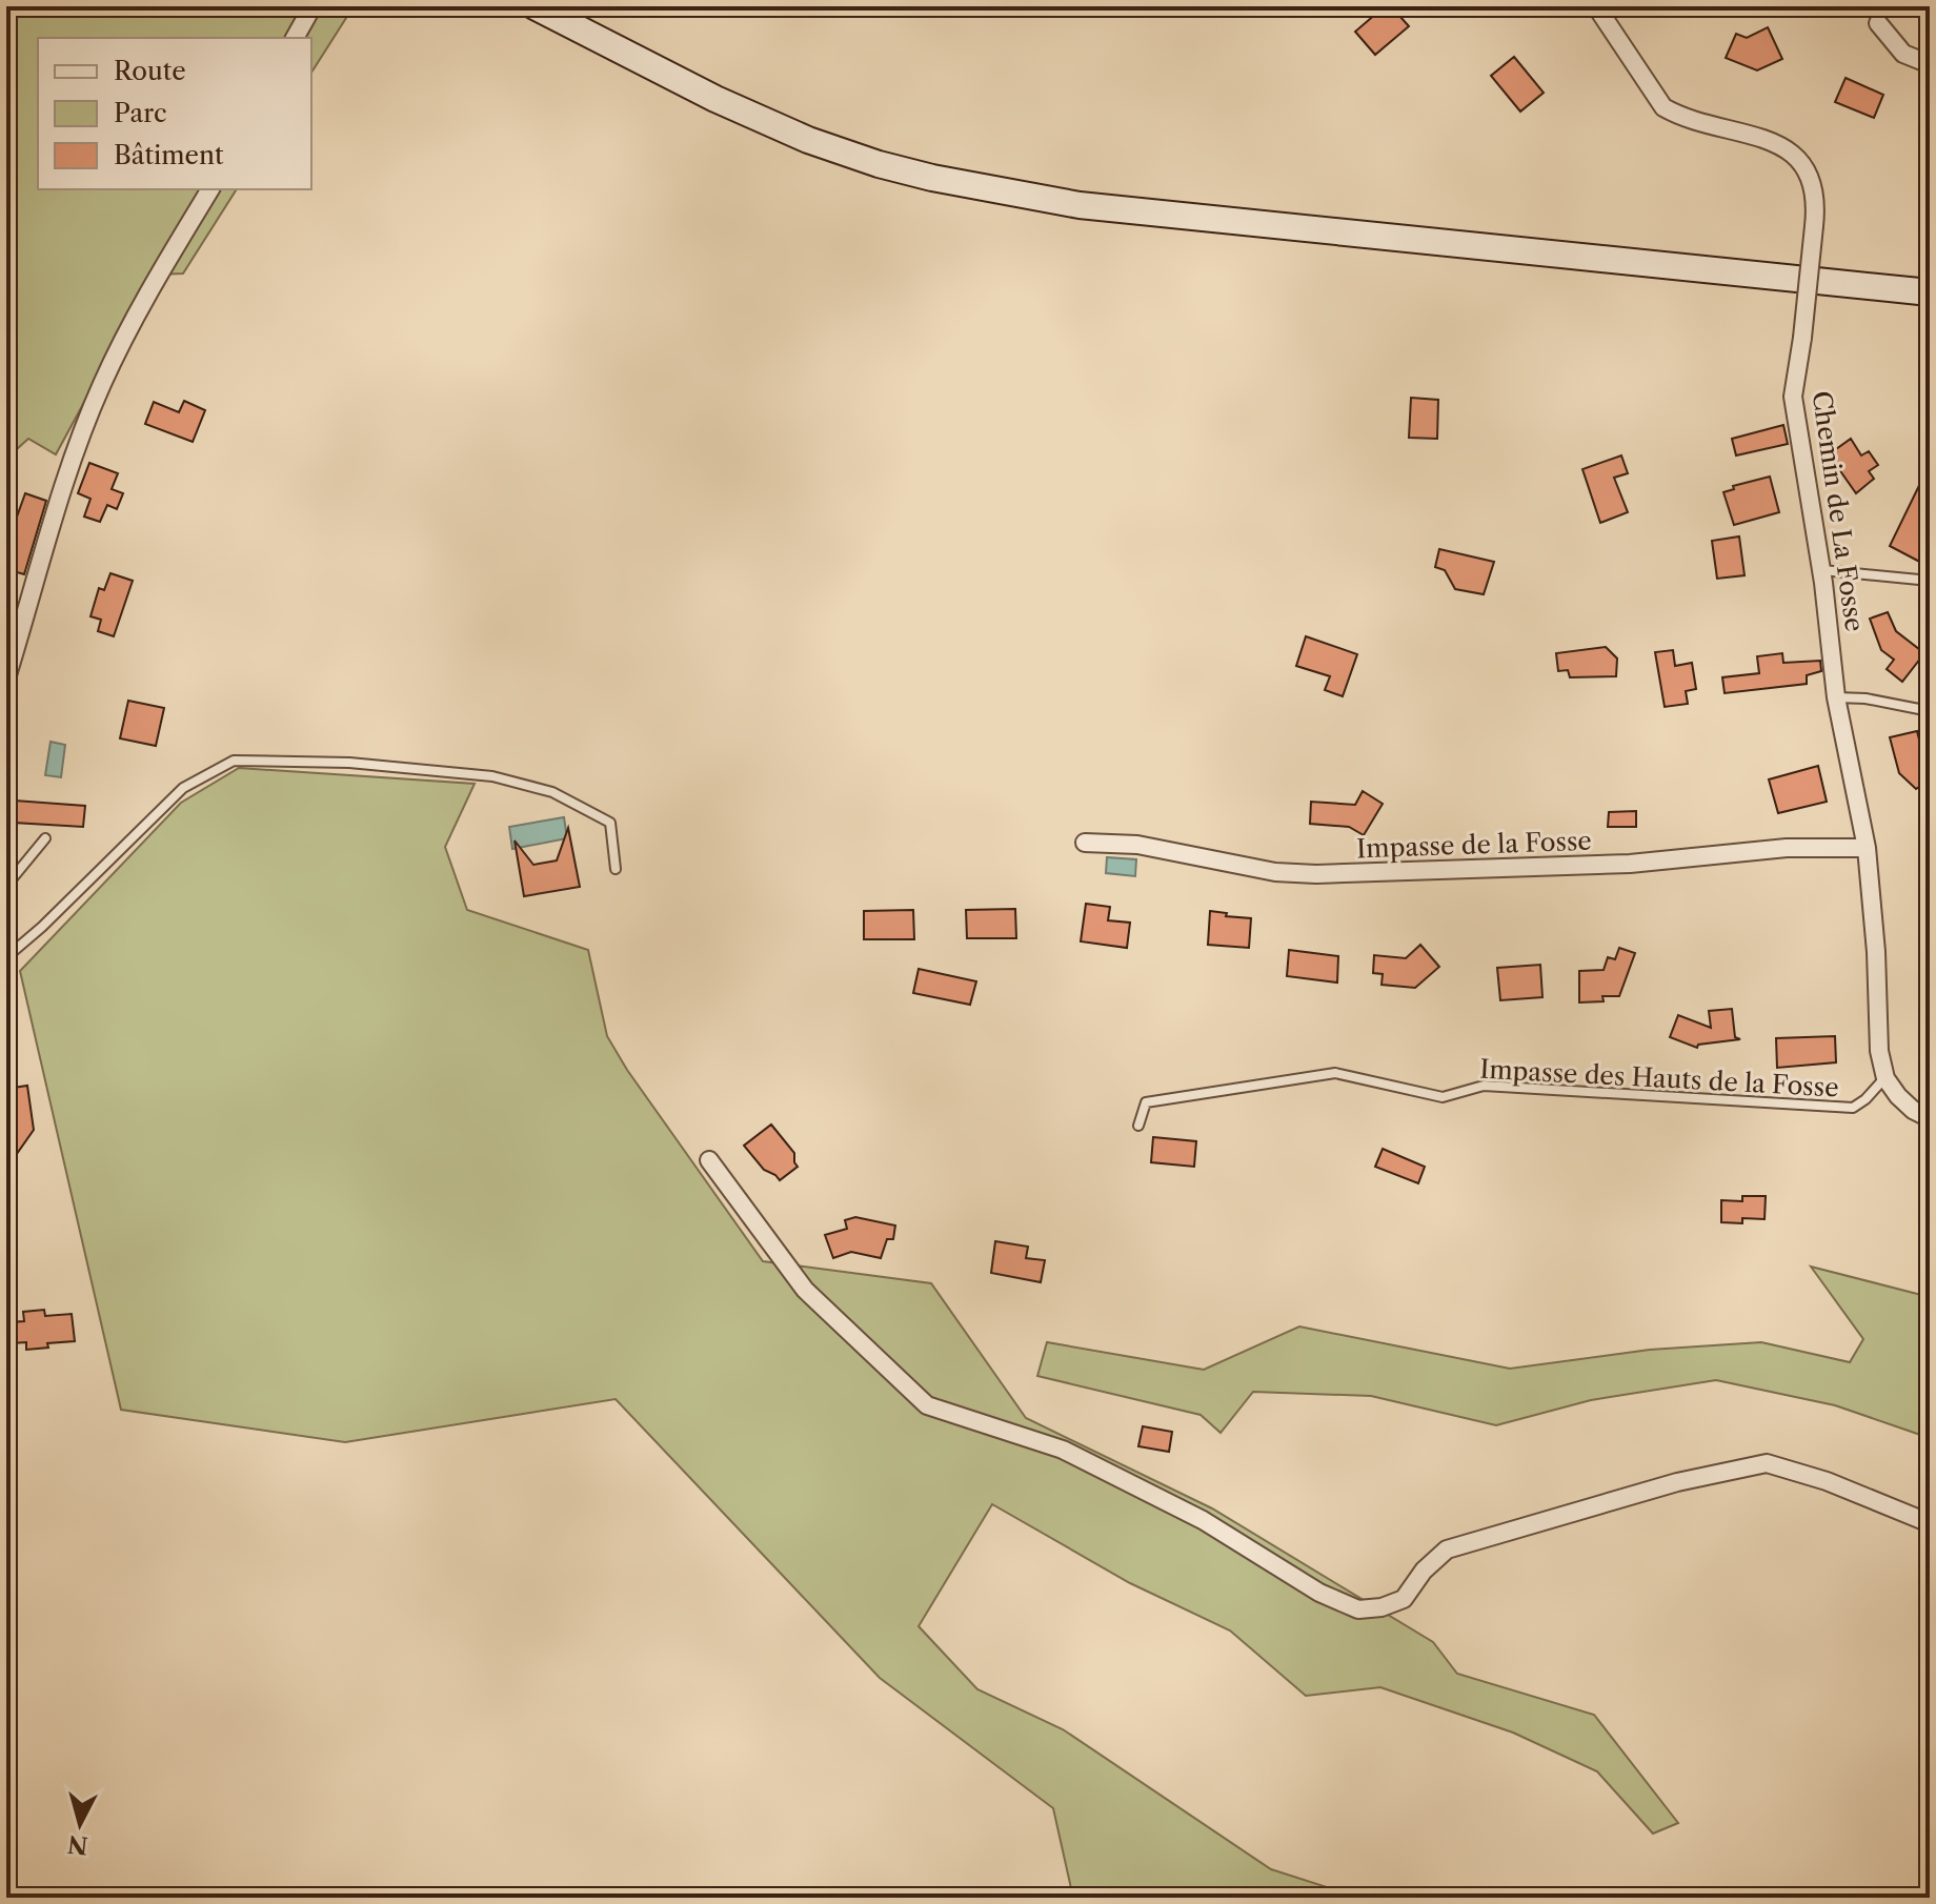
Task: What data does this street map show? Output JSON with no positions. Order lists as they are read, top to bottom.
{
  "streets": {
    "street": ["Chemin de La Fosse", "Impasse de la Fosse"],
    "lane": ["Impasse des Hauts de la Fosse"]
  },
  "crossings": [
    ["Chemin de La Fosse", "Impasse de la Fosse"],
    ["Chemin de La Fosse", "Impasse des Hauts de la Fosse"]
  ],
  "legend": ["Route", "Parc", "Bâtiment"],
  "north": "bottom"
}
